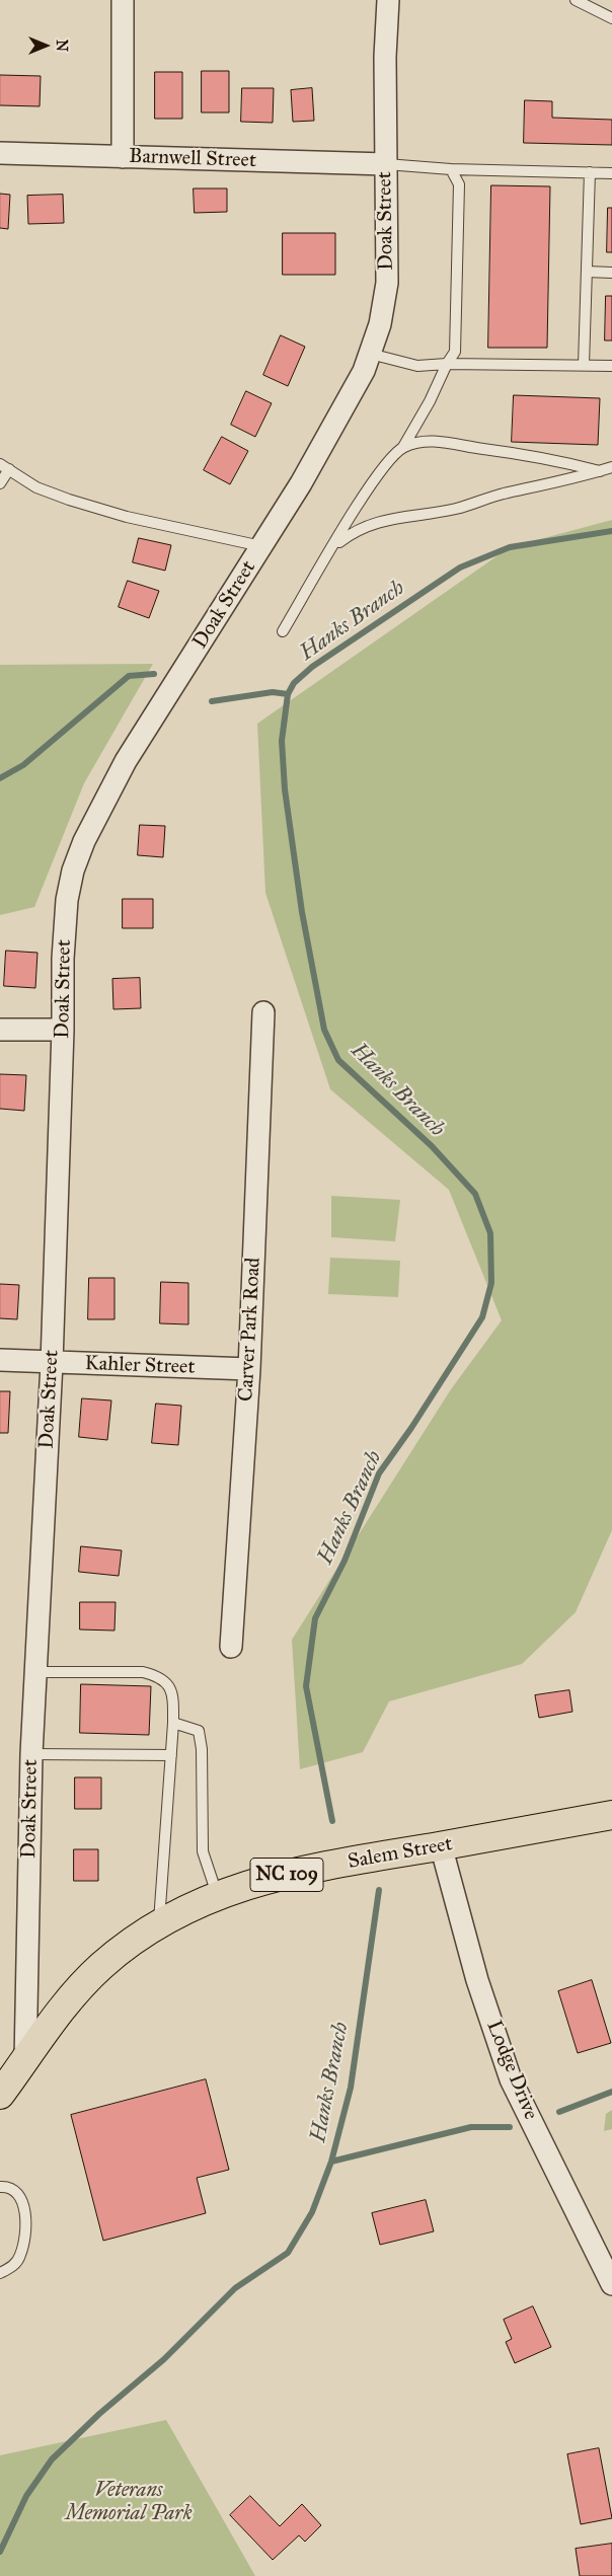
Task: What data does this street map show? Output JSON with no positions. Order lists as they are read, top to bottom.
{
  "streets": {
    "main road": ["Salem Street", "NC 109"],
    "street": [
      "Barnwell Street",
      "Doak Street",
      "Carver Park Road",
      "Kahler Street",
      "Lodge Drive"
    ]
  },
  "crossings": [
    ["Barnwell Street", "Doak Street"],
    ["Doak Street", "Kahler Street"],
    ["Doak Street", "Salem Street"],
    ["Carver Park Road", "Kahler Street"],
    ["Salem Street", "Lodge Drive"]
  ],
  "water": ["Hanks Branch"],
  "parks": ["Veterans Memorial Park"],
  "north": "right"
}
